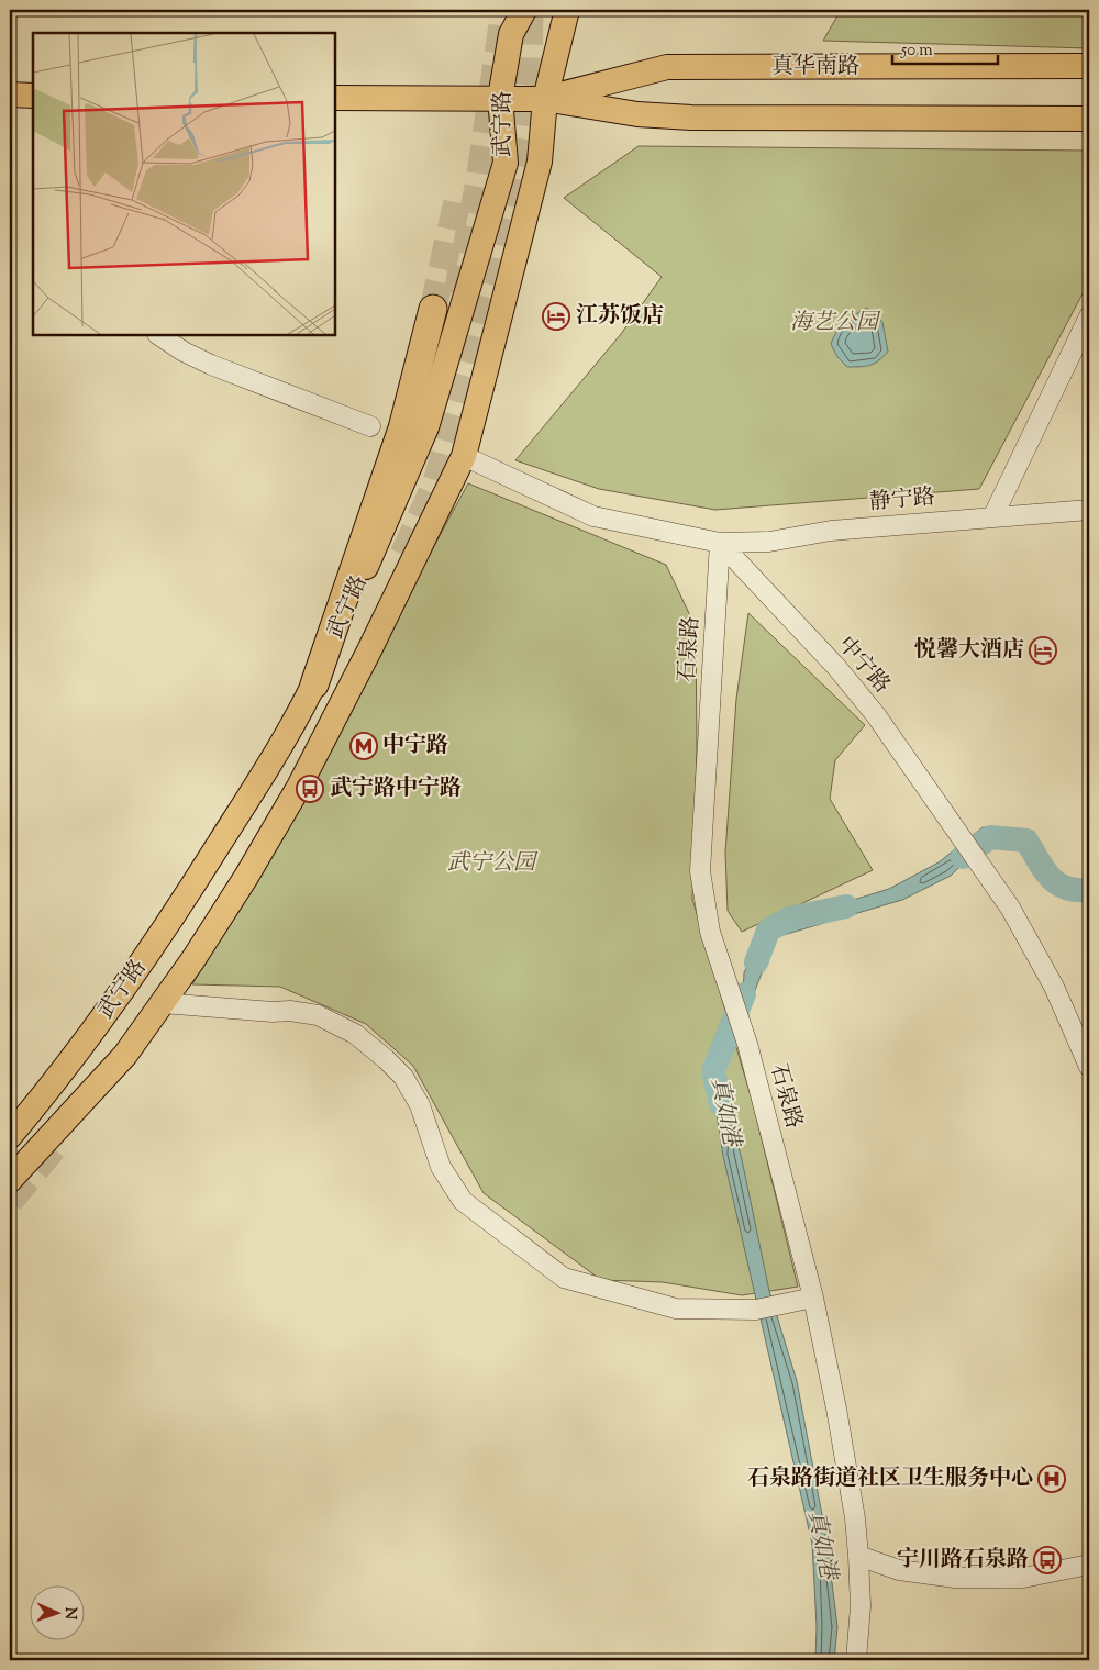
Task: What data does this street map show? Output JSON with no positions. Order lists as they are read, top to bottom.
{
  "streets": {
    "main road": ["真华南路", "武宁路"],
    "street": ["静宁路", "石泉路", "中宁路"]
  },
  "crossings": [
    ["真华南路", "武宁路"],
    ["静宁路", "石泉路"],
    ["静宁路", "中宁路"],
    ["石泉路", "中宁路"]
  ],
  "water": ["真如港"],
  "parks": ["海艺公园", "武宁公园"],
  "places": {
    "hotel": ["江苏饭店", "悦馨大酒店"],
    "metro station": ["中宁路"],
    "bus stop": ["武宁路中宁路", "宁川路石泉路"],
    "hospital": ["石泉路街道社区卫生服务中心"]
  },
  "scale_bar": "50 m",
  "north": "right"
}
